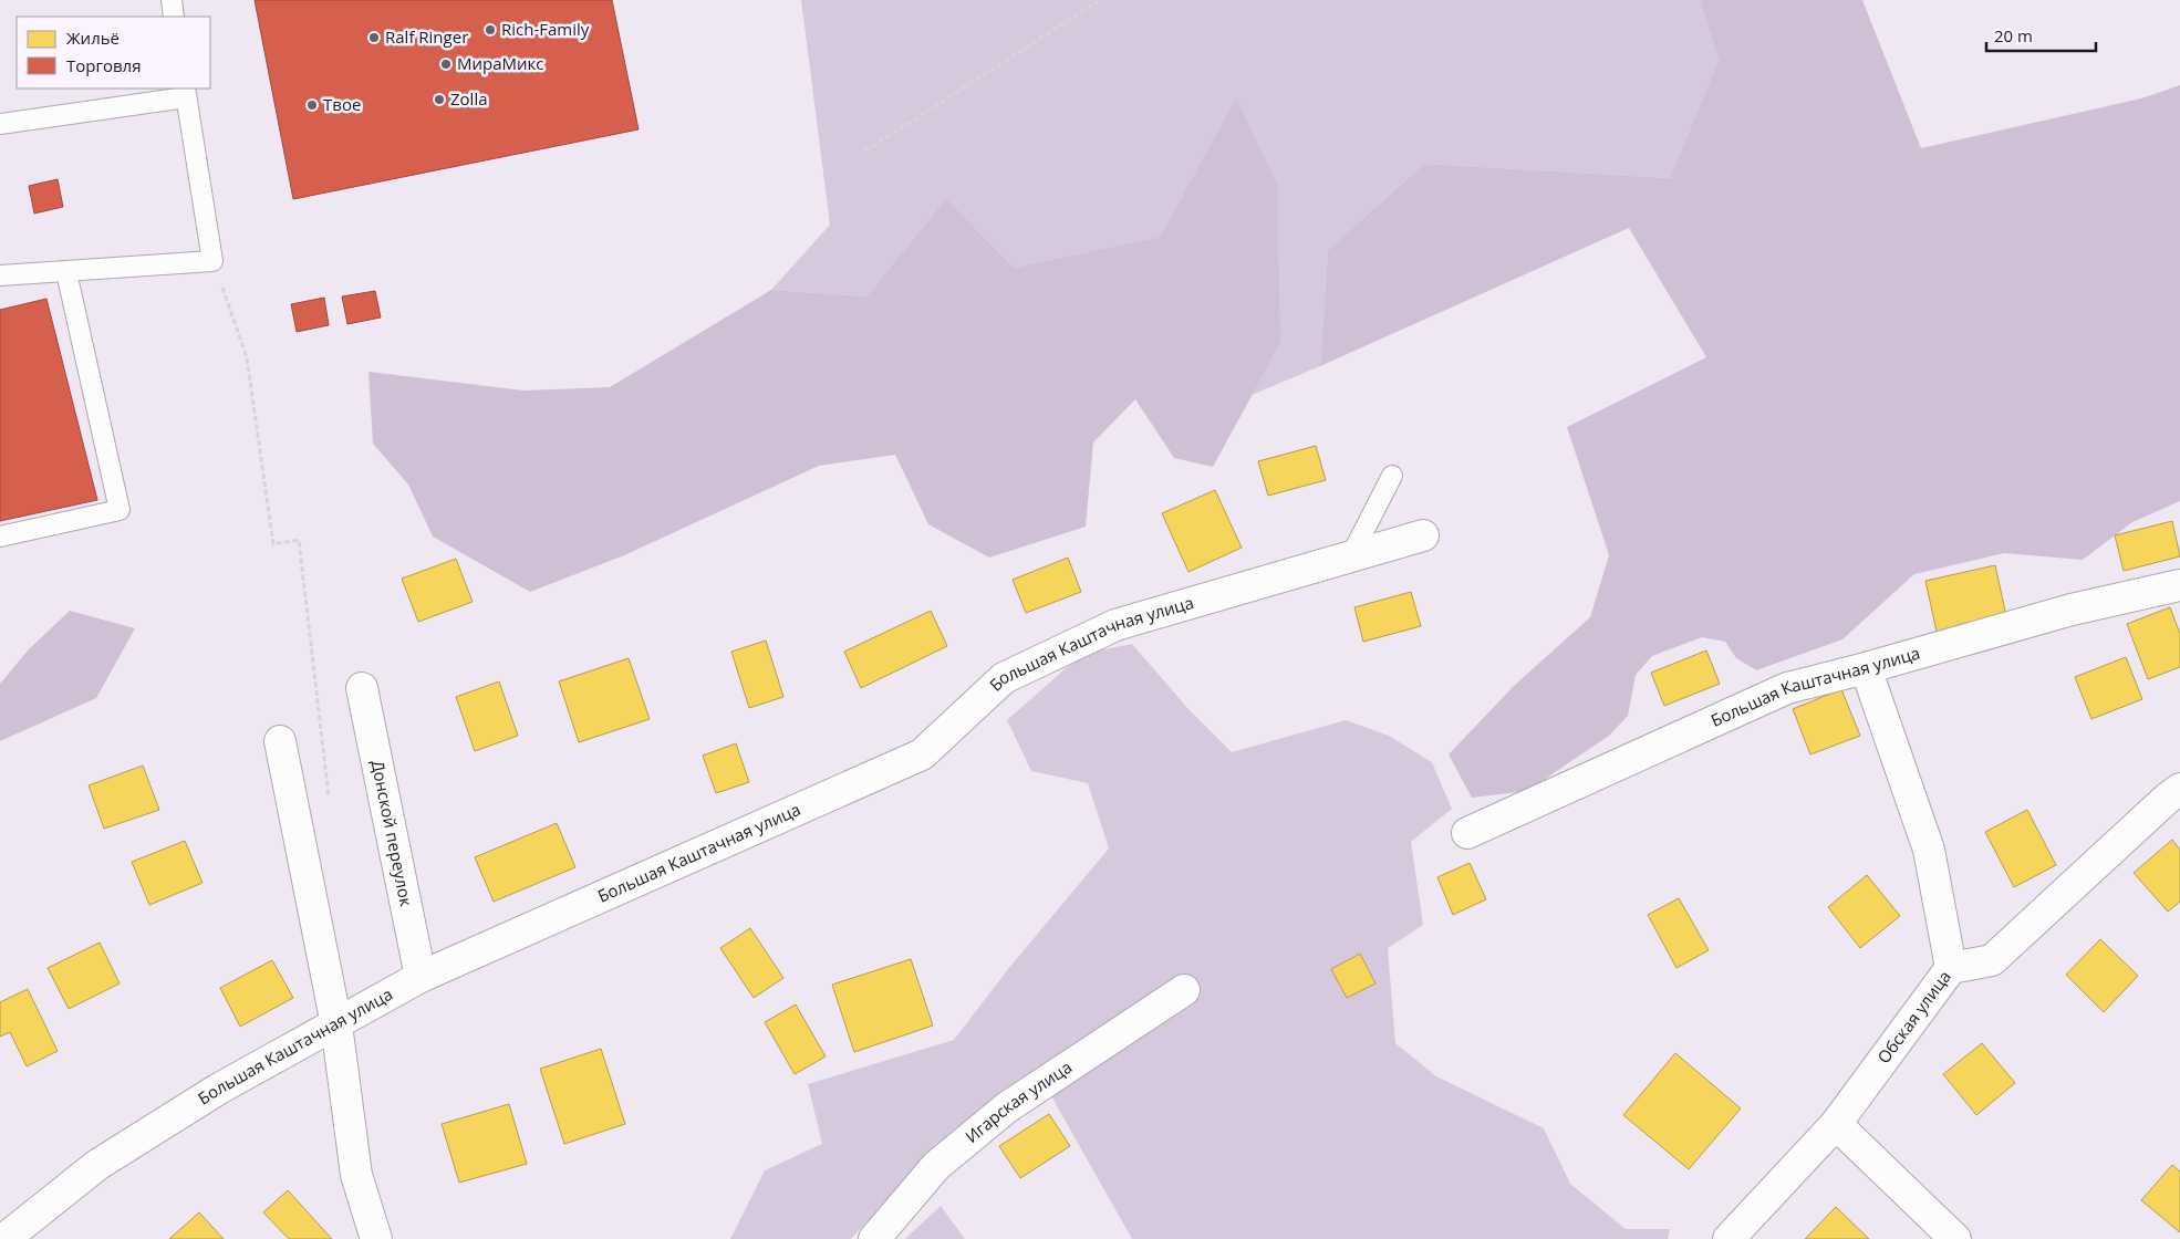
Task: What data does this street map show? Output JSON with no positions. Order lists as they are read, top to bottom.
{
  "streets": {
    "street": [
      "Большая Каштачная улица",
      "Донской переулок",
      "Обская улица",
      "Игарская улица"
    ]
  },
  "crossings": [
    ["Большая Каштачная улица", "Донской переулок"]
  ],
  "places": [
    "Rich-Family",
    "Ralf Ringer",
    "МираМикс",
    "Zolla",
    "Твое"
  ],
  "legend": ["Жильё", "Торговля"],
  "scale_bar": "20 m"
}
